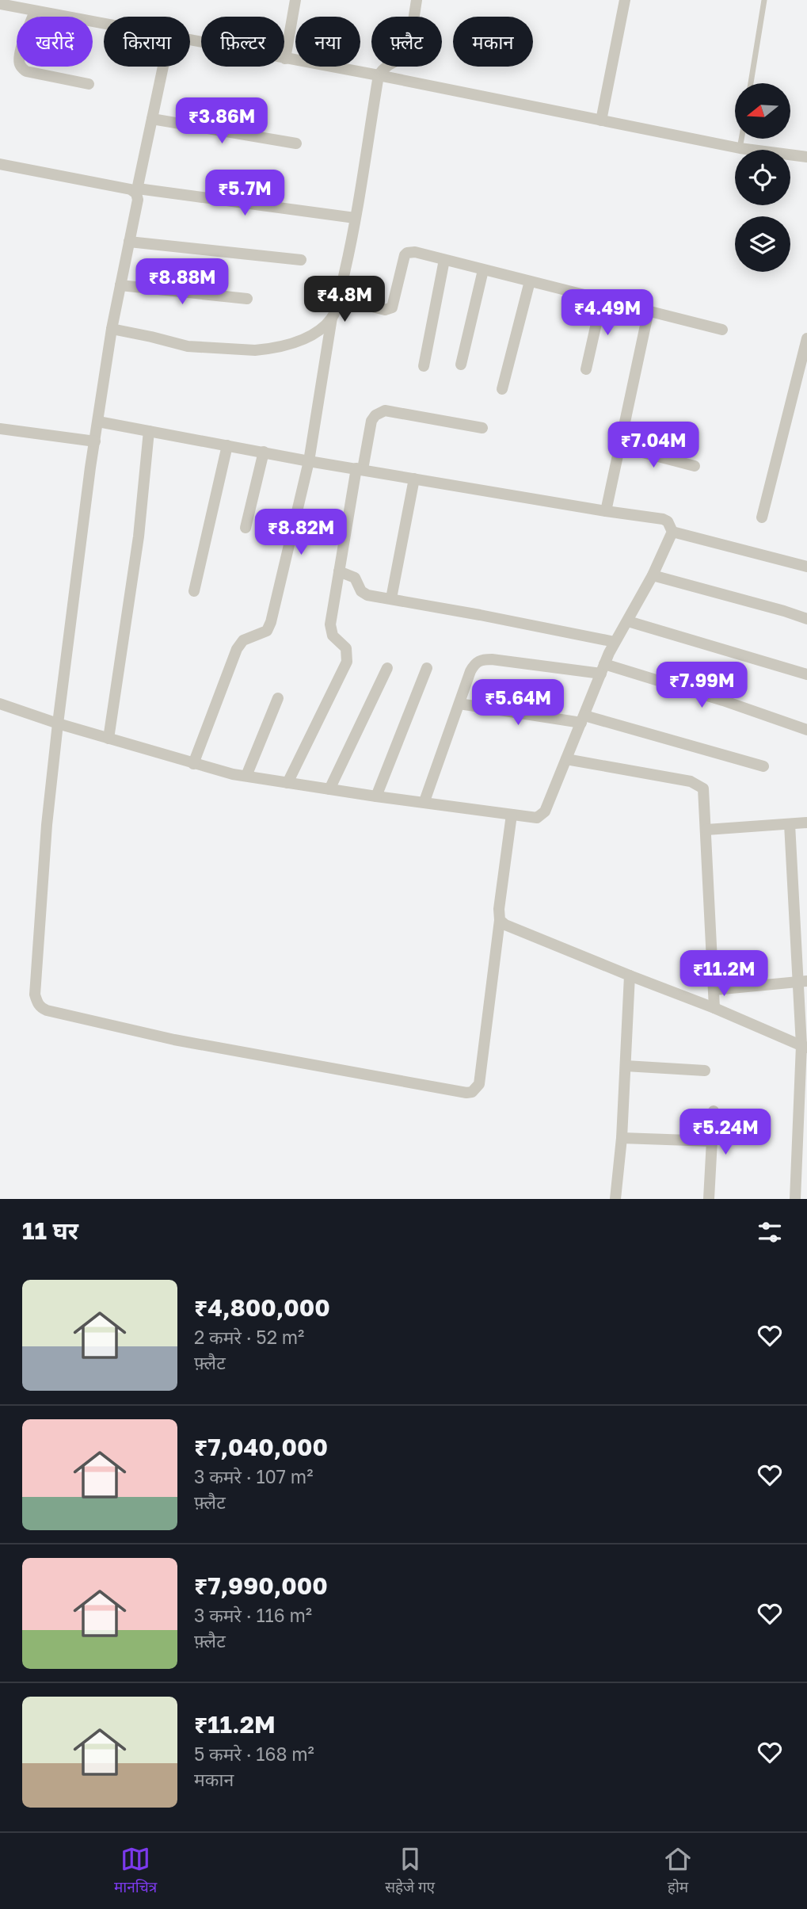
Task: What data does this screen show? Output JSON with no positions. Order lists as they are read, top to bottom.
{
  "north": "left",
  "page": {
    "chip": [
      "खरीदें",
      "किराया",
      "फ़िल्टर",
      "नया",
      "फ़्लैट",
      "मकान"
    ],
    "price": [
      "₹3.86M",
      "₹5.7M",
      "₹8.88M",
      "₹4.8M",
      "₹4.49M",
      "₹7.04M",
      "₹8.82M",
      "₹7.99M",
      "₹5.64M",
      "₹11.2M",
      "₹5.24M"
    ],
    "heading": "11 घर",
    "list": [
      {
        "name": "₹4,800,000",
        "note": "2 कमरे · 52 m² · फ़्लैट"
      },
      {
        "name": "₹7,040,000",
        "note": "3 कमरे · 107 m² · फ़्लैट"
      },
      {
        "name": "₹7,990,000",
        "note": "3 कमरे · 116 m² · फ़्लैट"
      },
      {
        "name": "₹11.2M",
        "note": "5 कमरे · 168 m² · मकान"
      }
    ],
    "tabs": ["मानचित्र", "सहेजे गए", "होम"]
  }
}
